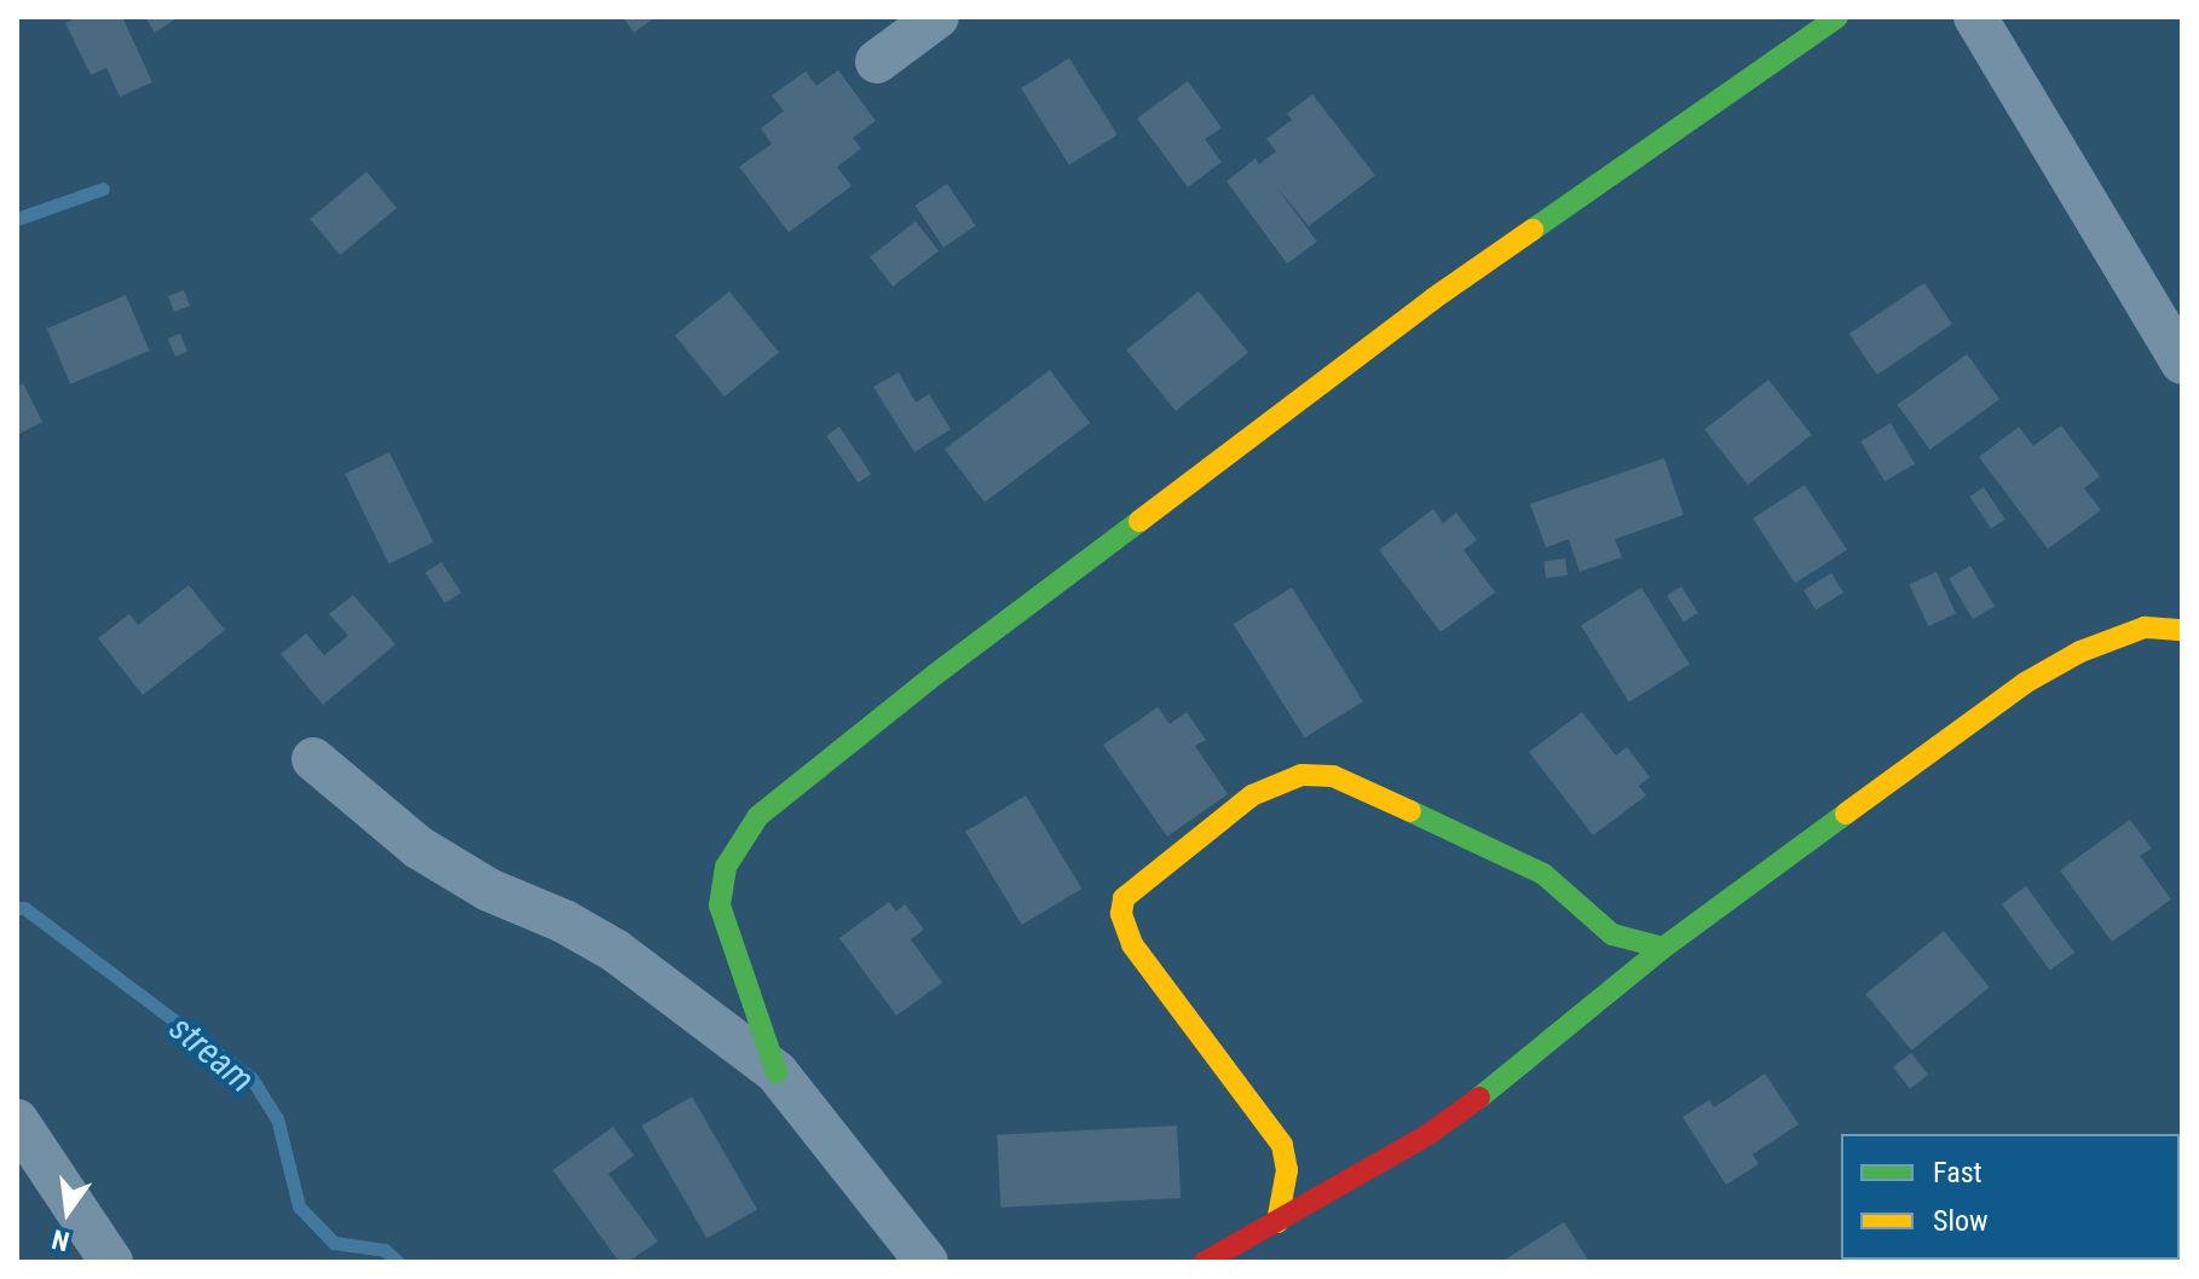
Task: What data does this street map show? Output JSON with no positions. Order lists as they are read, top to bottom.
{
  "water": ["stream"],
  "legend": ["Fast", "Slow"],
  "north": "bottom"
}
